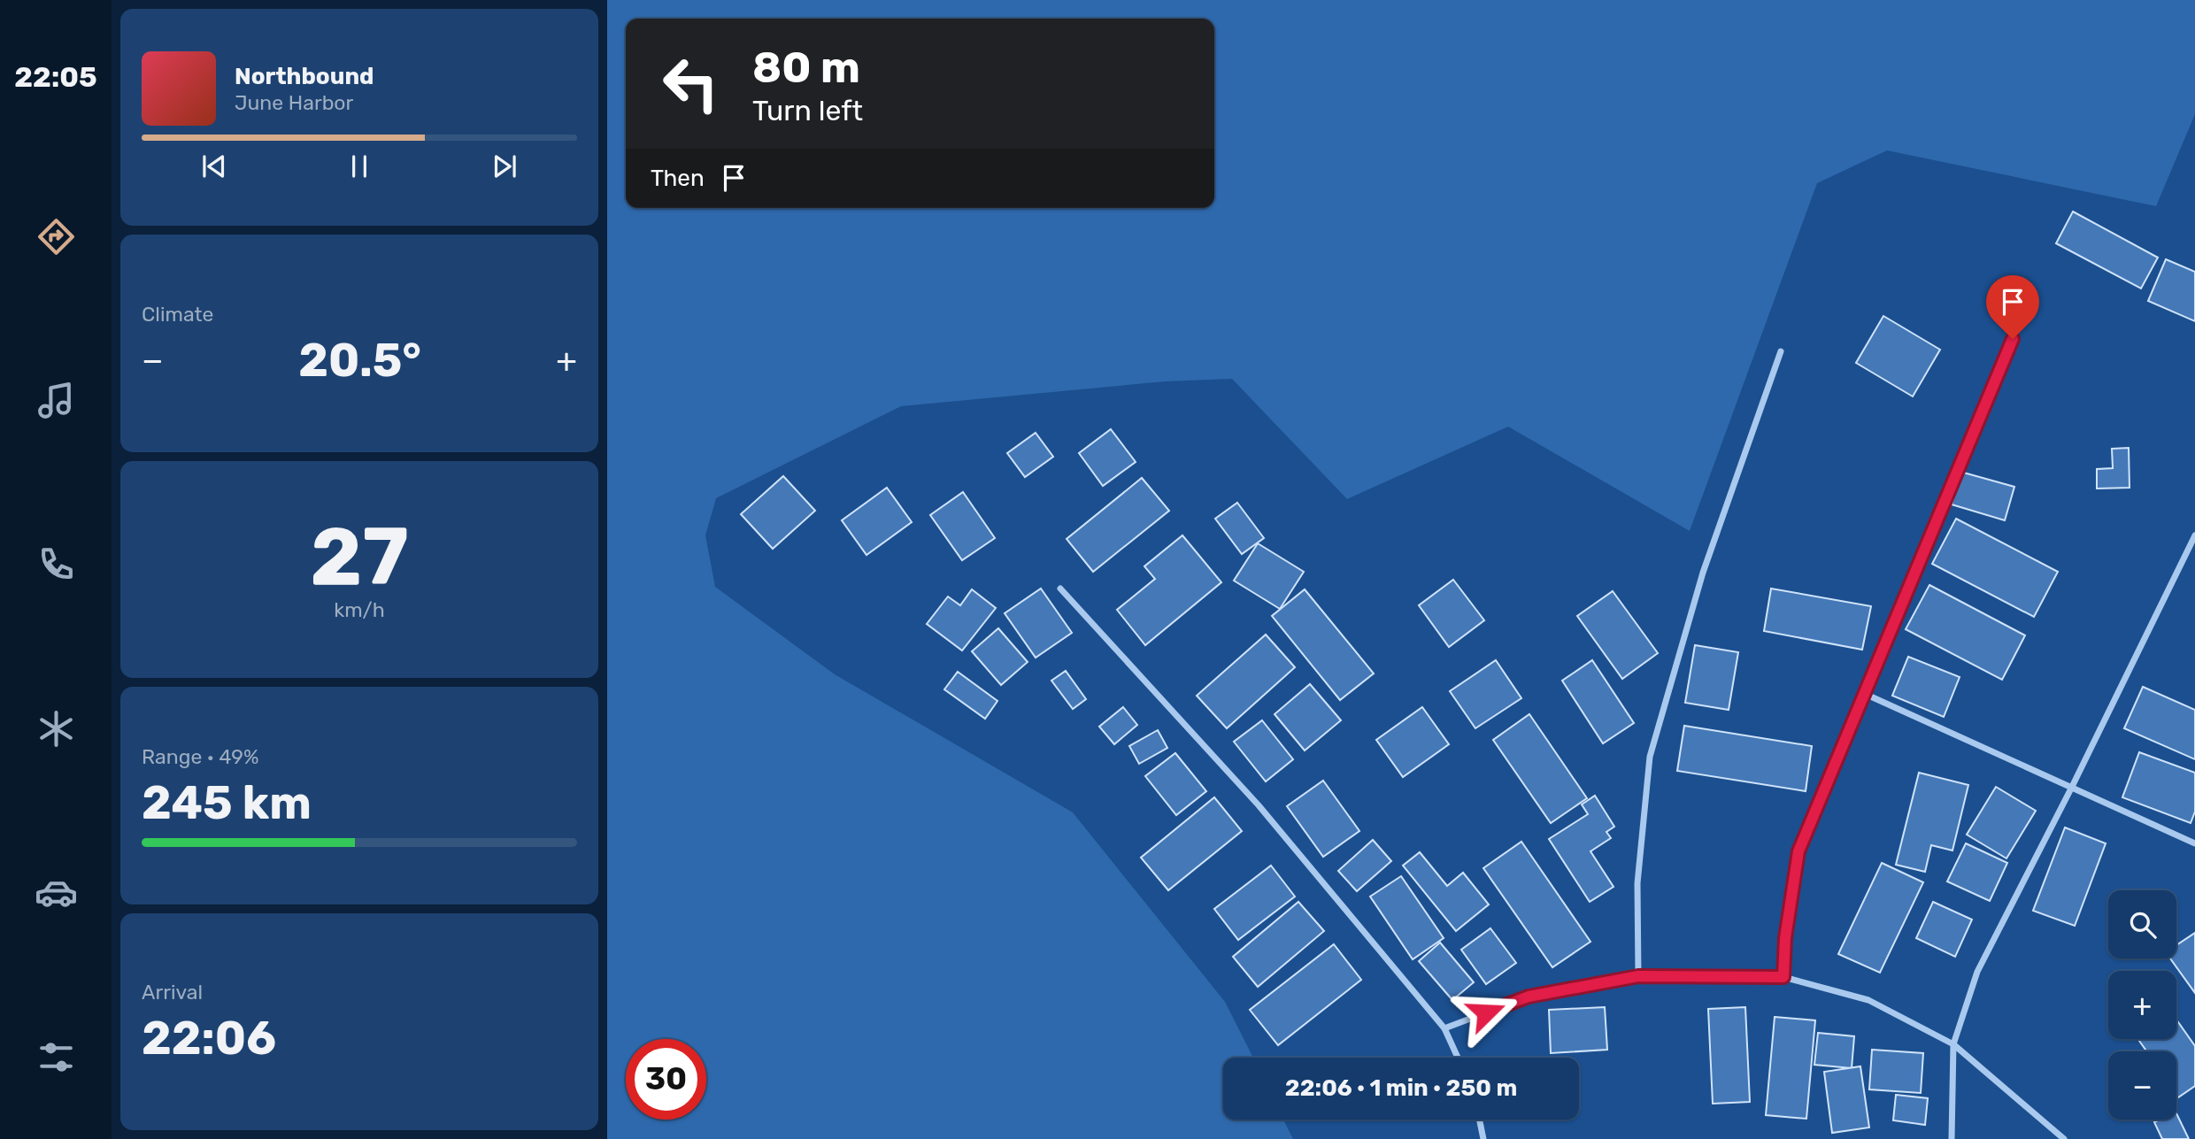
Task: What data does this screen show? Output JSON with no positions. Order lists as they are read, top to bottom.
{
  "page": {
    "tabs": "22:05",
    "turn": ["80 m", "Turn left"],
    "song": ["Northbound", "June Harbor"],
    "then": "Then",
    "tile": [
      "Climate",
      ["27", "km/h"],
      ["Range · 49%", "245 km"],
      ["Arrival", "22:06"]
    ],
    "heat": ["−", "20.5°", "+"],
    "map_buttons": ["+", "−"],
    "limit": "30",
    "trip": "22:06 · 1 min · 250 m"
  }
}
